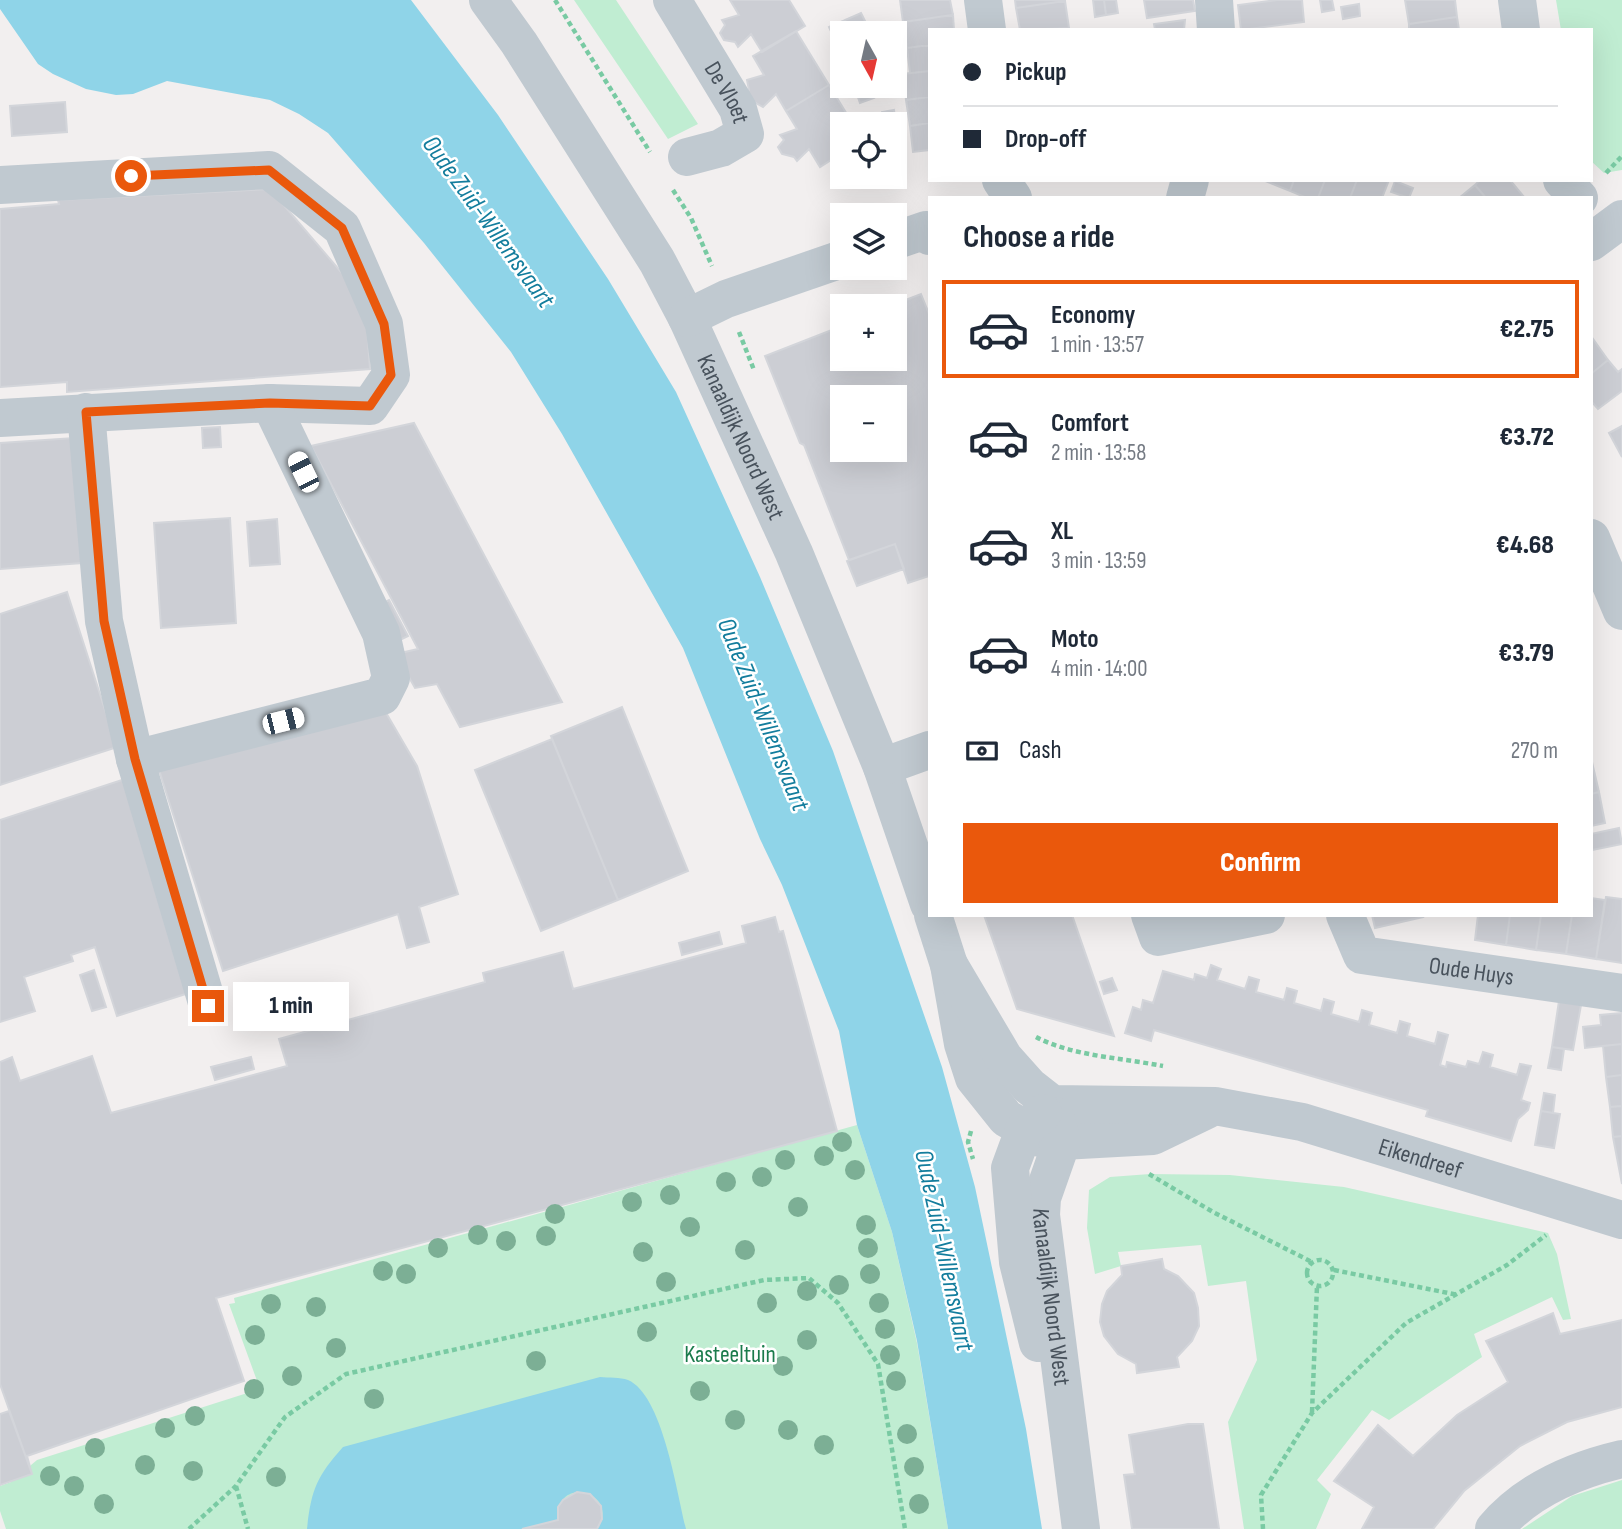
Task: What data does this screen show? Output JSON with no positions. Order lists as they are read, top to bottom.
{
  "streets": {
    "street": [
      "De Vloet",
      "Kanaaldijk Noord West",
      "Oude Huys",
      "Eikendreef"
    ]
  },
  "crossings": [
    ["Kanaaldijk Noord West", "Eikendreef"]
  ],
  "water": ["Oude Zuid-Willemsvaart"],
  "parks": ["Kasteeltuin"],
  "north": "bottom",
  "page": {
    "map_buttons": ["+", "−"],
    "banner": ["Pickup", "Drop-off"],
    "heading": "Choose a ride",
    "list": [
      {
        "name": "Economy",
        "note": "1 min · 13:57",
        "value": "€2.75"
      },
      {
        "name": "Comfort",
        "note": "2 min · 13:58",
        "value": "€3.72"
      },
      {
        "name": "XL",
        "note": "3 min · 13:59",
        "value": "€4.68"
      },
      {
        "name": "Moto",
        "note": "4 min · 14:00",
        "value": "€3.79"
      }
    ],
    "pay": ["Cash", "270 m"],
    "buttons": "Confirm",
    "bubble": "1 min"
  }
}
